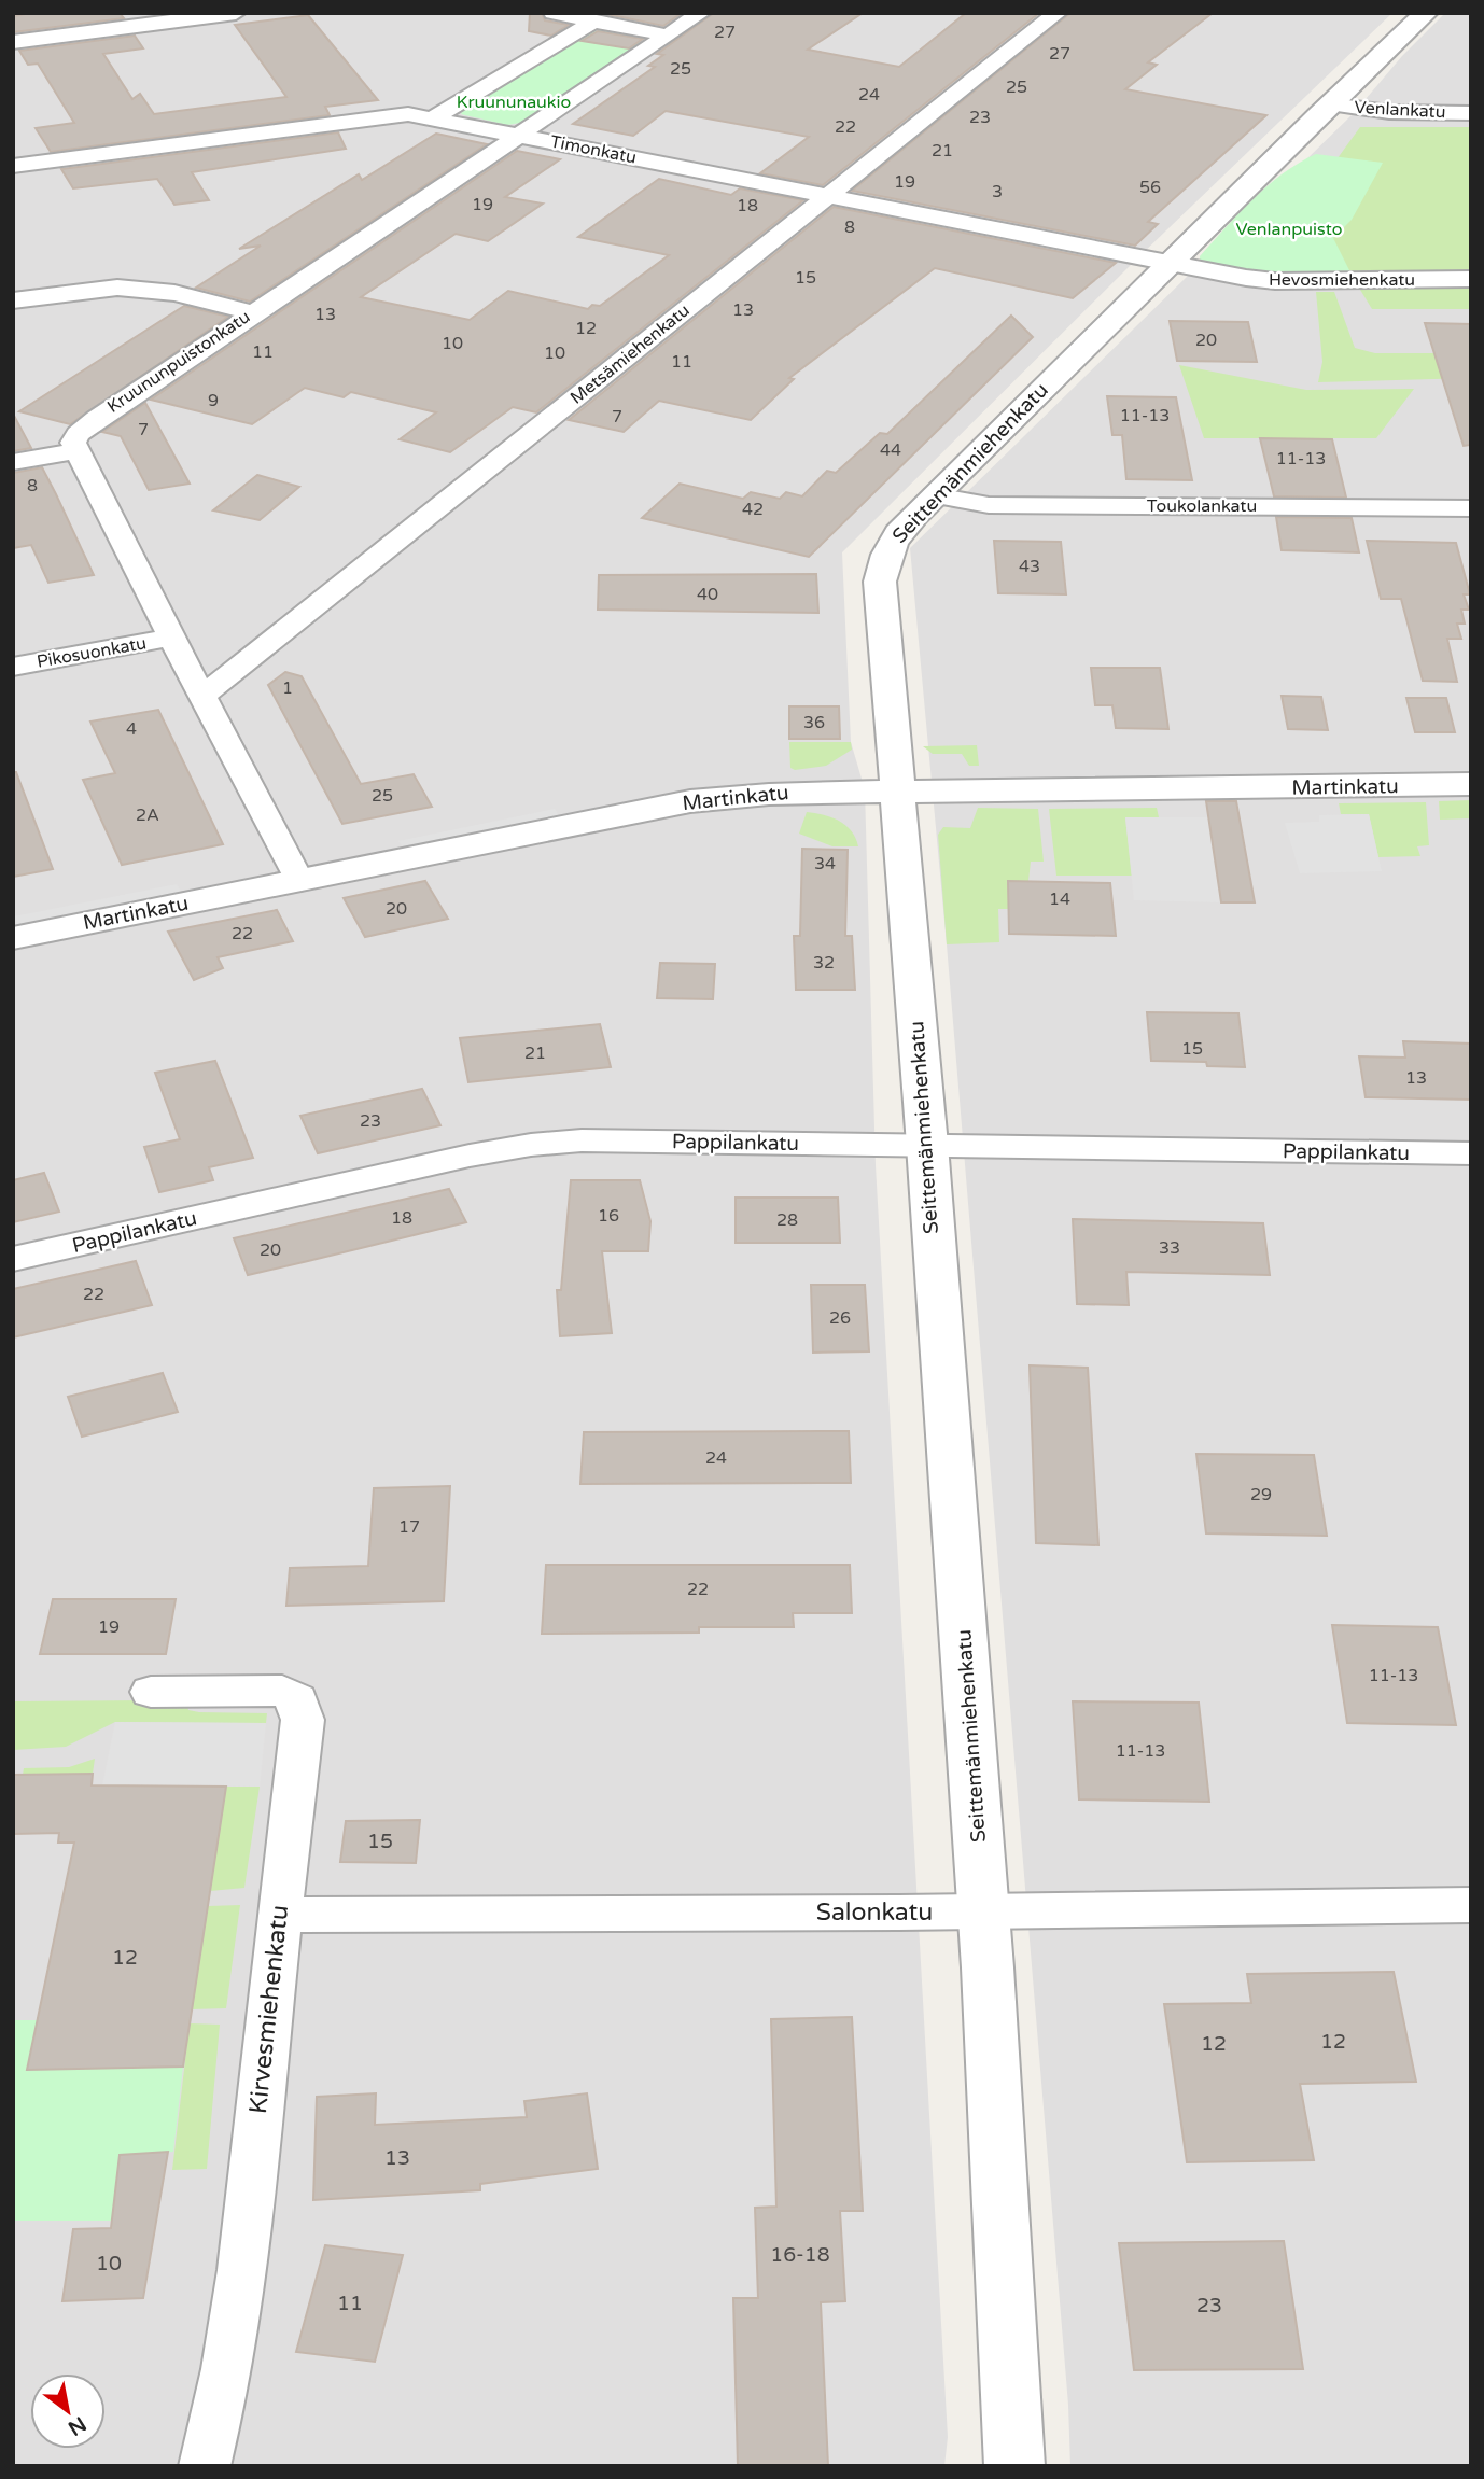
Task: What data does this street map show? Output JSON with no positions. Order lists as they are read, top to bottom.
{
  "streets": {
    "street": [
      "Venlankatu",
      "Timonkatu",
      "Hevosmiehenkatu",
      "Metsämiehenkatu",
      "Kruununpuistonkatu",
      "Seittemänmiehenkatu",
      "Toukolankatu",
      "Pikosuonkatu",
      "Martinkatu",
      "Pappilankatu",
      "Salonkatu",
      "Kirvesmiehenkatu"
    ]
  },
  "crossings": [
    ["Venlankatu", "Seittemänmiehenkatu"],
    ["Timonkatu", "Hevosmiehenkatu"],
    ["Timonkatu", "Metsämiehenkatu"],
    ["Timonkatu", "Kruununpuistonkatu"],
    ["Timonkatu", "Seittemänmiehenkatu"],
    ["Hevosmiehenkatu", "Seittemänmiehenkatu"],
    ["Seittemänmiehenkatu", "Toukolankatu"],
    ["Seittemänmiehenkatu", "Martinkatu"],
    ["Seittemänmiehenkatu", "Pappilankatu"],
    ["Seittemänmiehenkatu", "Salonkatu"],
    ["Salonkatu", "Kirvesmiehenkatu"]
  ],
  "parks": ["Kruununaukio", "Venlanpuisto"],
  "house_numbers": [
    "27",
    "27",
    "25",
    "25",
    "24",
    "23",
    "22",
    "21",
    "19",
    "56",
    "3",
    "19",
    "18",
    "8",
    "15",
    "13",
    "13",
    "12",
    "20",
    "10",
    "11",
    "10",
    "11",
    "9",
    "11-13",
    "7",
    "7",
    "44",
    "11-13",
    "8",
    "42",
    "43",
    "40",
    "1",
    "36",
    "4",
    "25",
    "2A",
    "34",
    "14",
    "20",
    "22",
    "32",
    "15",
    "21",
    "13",
    "23",
    "16",
    "18",
    "28",
    "33",
    "20",
    "22",
    "26",
    "24",
    "29",
    "17",
    "22",
    "19",
    "11-13",
    "11-13",
    "15",
    "12",
    "12",
    "12",
    "13",
    "16-18",
    "10",
    "11",
    "23"
  ],
  "north": "bottom right"
}
